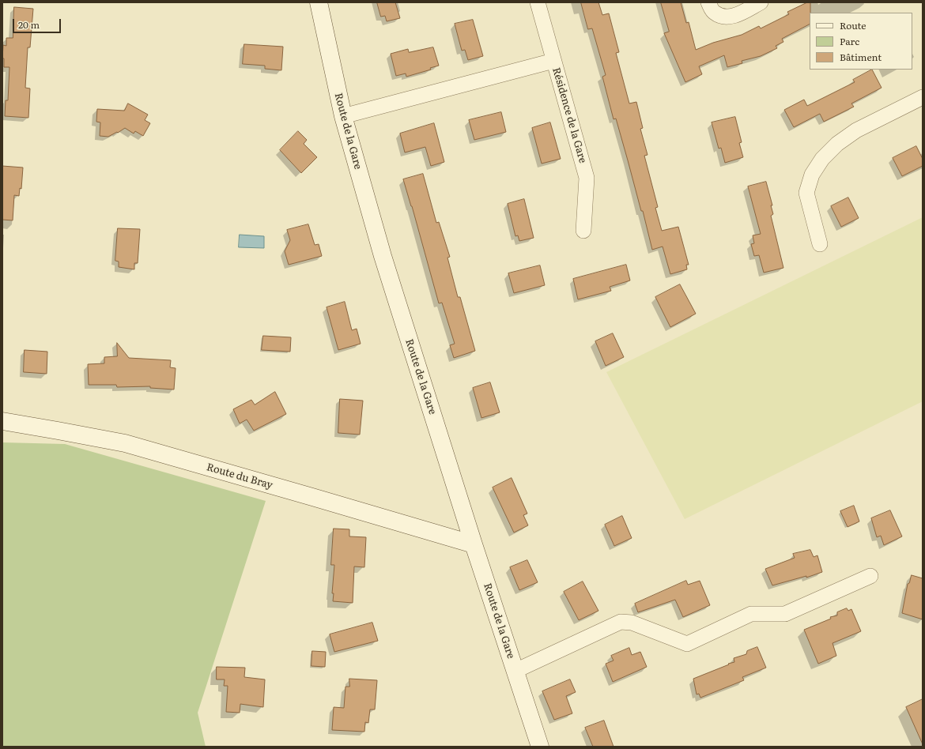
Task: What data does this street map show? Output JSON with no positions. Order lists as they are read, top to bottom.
{
  "streets": {
    "street": ["Résidence de la Gare", "Route de la Gare", "Route du Bray"]
  },
  "crossings": [
    ["Route de la Gare", "Route du Bray"]
  ],
  "legend": ["Route", "Parc", "Bâtiment"],
  "scale_bar": "20 m"
}
